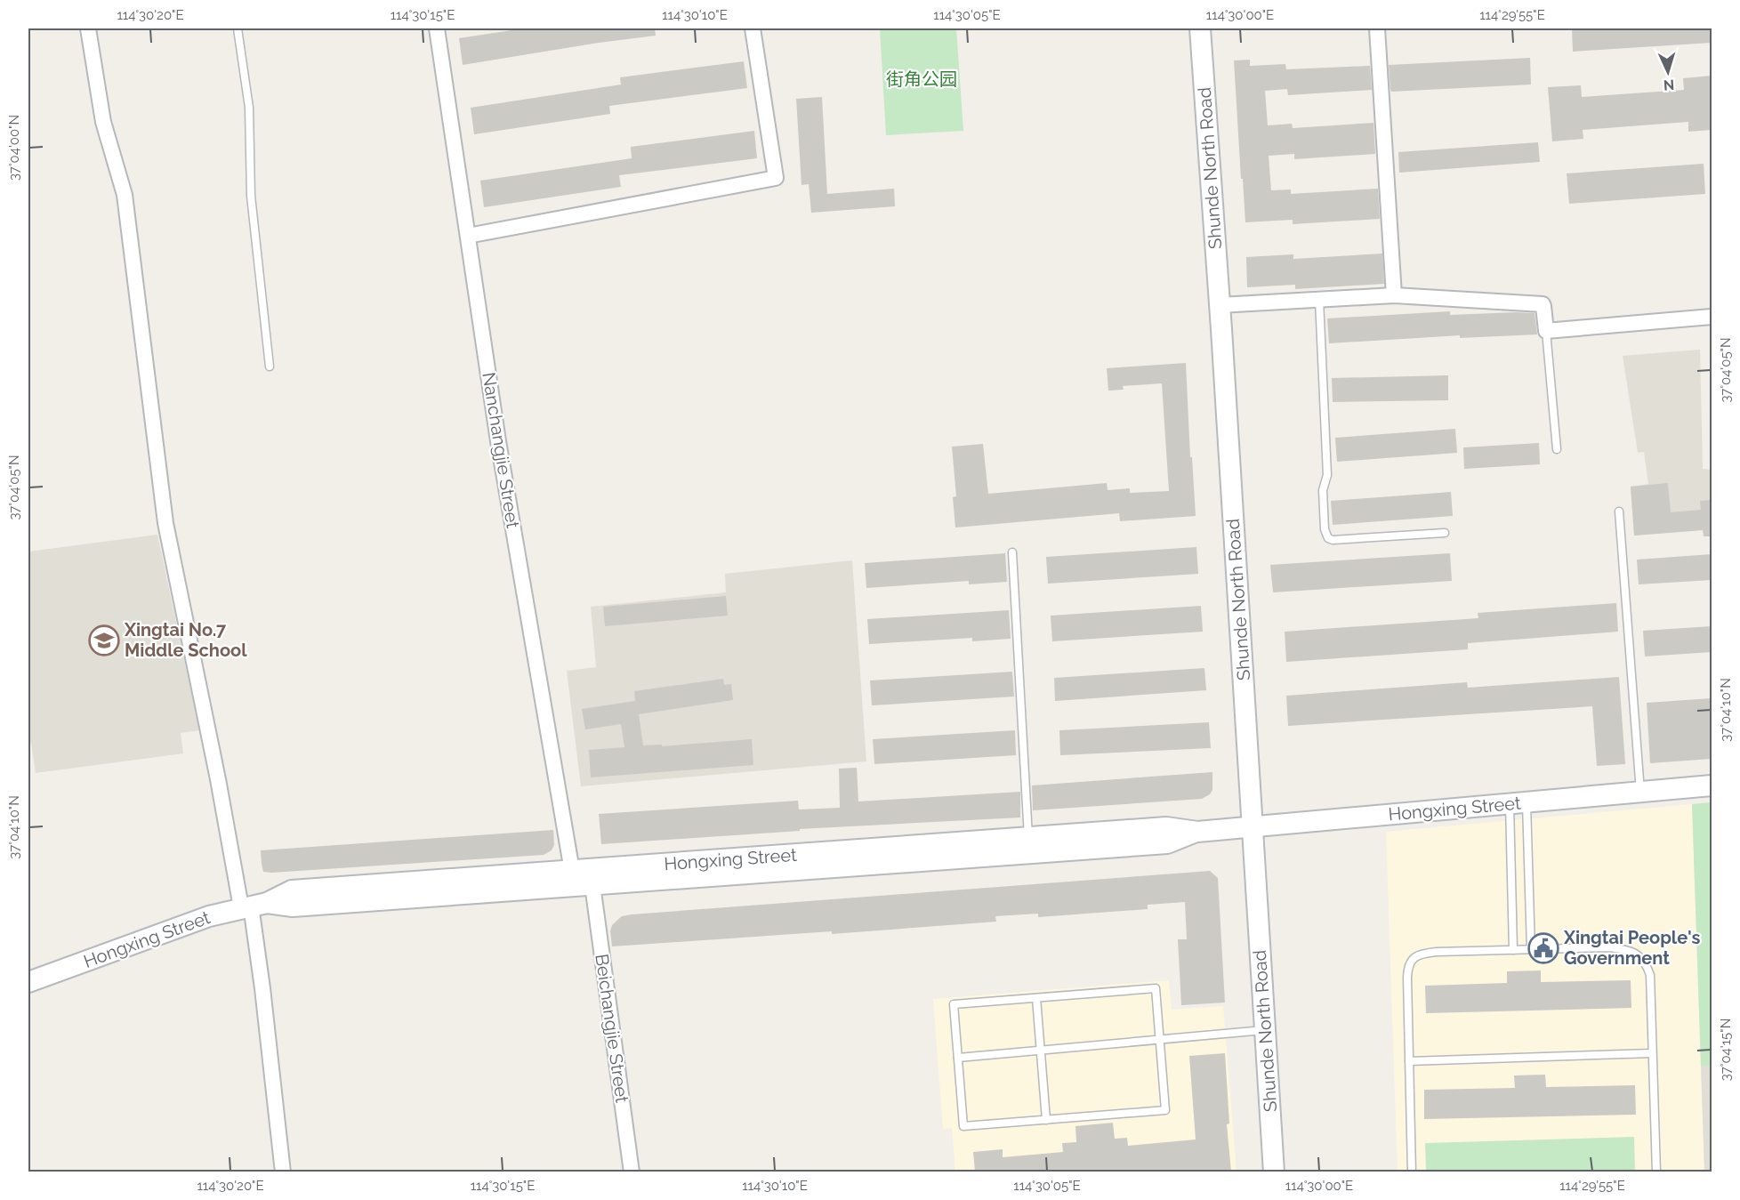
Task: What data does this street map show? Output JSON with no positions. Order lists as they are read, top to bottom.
{
  "streets": {
    "street": [
      "Shunde North Road",
      "Nanchangjie Street",
      "Hongxing Street",
      "Beichangjie Street"
    ]
  },
  "crossings": [
    ["Shunde North Road", "Hongxing Street"],
    ["Nanchangjie Street", "Hongxing Street"],
    ["Hongxing Street", "Beichangjie Street"]
  ],
  "parks": ["街角公园"],
  "places": {
    "school or university": ["Xingtai No.7 Middle School"],
    "public building": ["Xingtai People's Government"]
  },
  "north": "bottom",
  "coordinates": [
    "114°30'20\"E",
    "114°30'15\"E",
    "114°30'10\"E",
    "114°30'05\"E",
    "114°30'00\"E",
    "114°29'55\"E",
    "37°04'00\"N",
    "37°04'05\"N",
    "37°04'10\"N",
    "37°04'15\"N"
  ]
}
